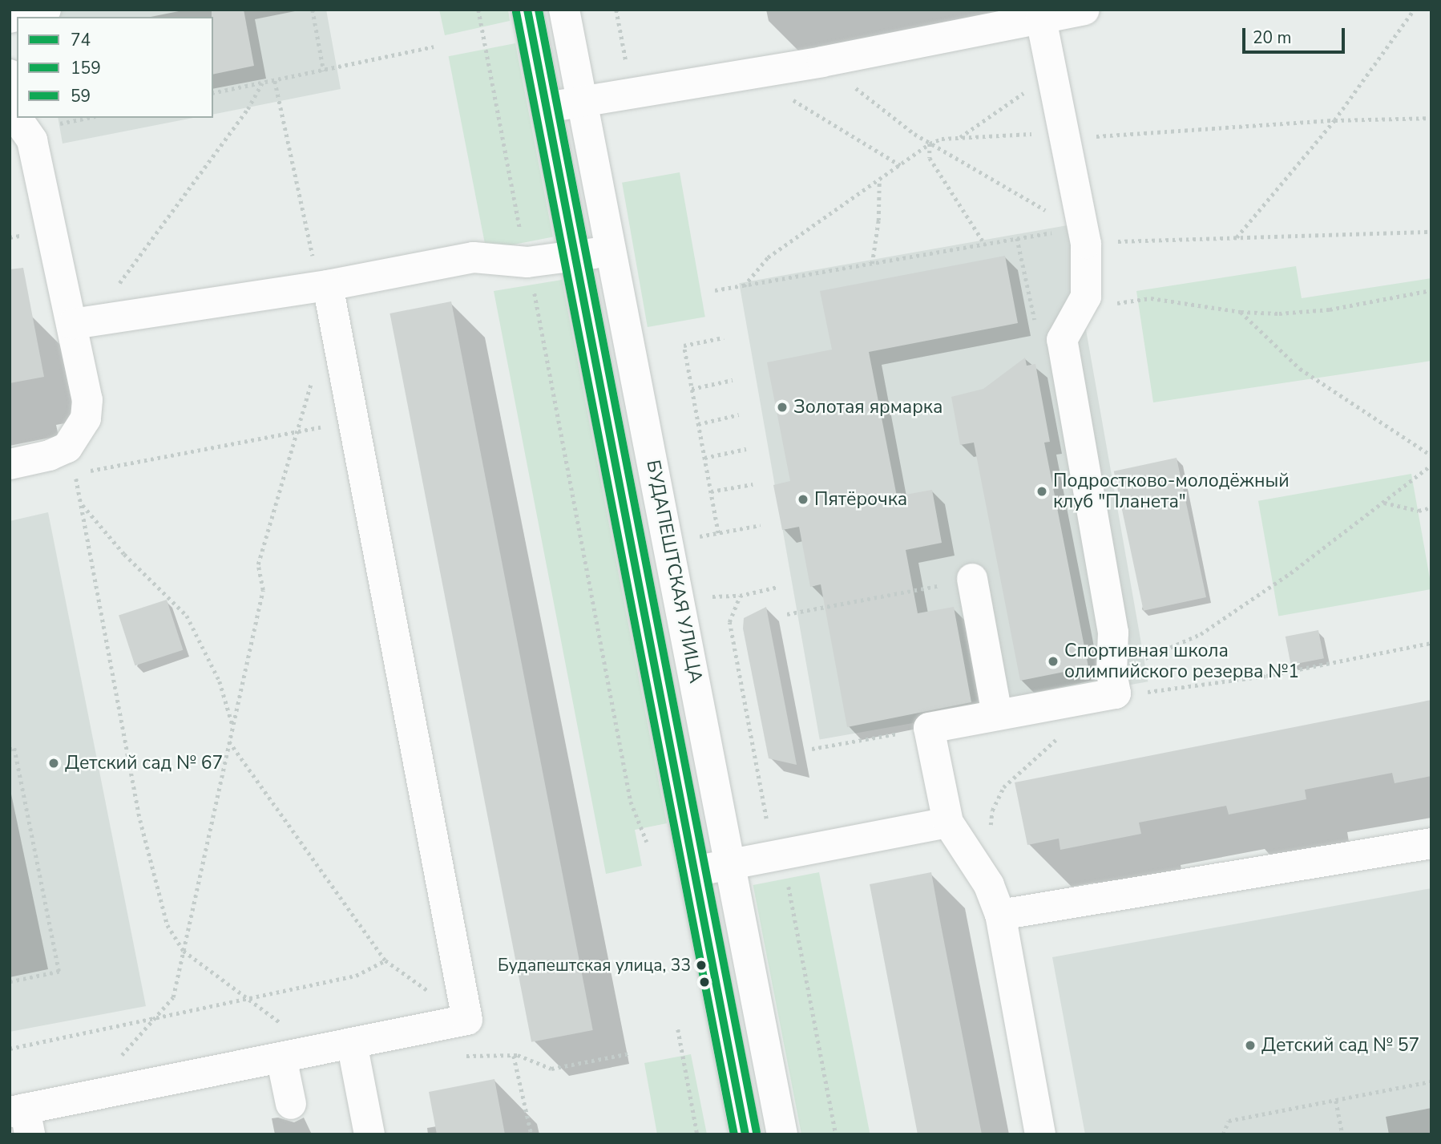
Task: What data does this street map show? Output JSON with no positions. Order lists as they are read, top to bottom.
{
  "streets": {
    "street": ["БУДАПЕШТСКАЯ УЛИЦА"]
  },
  "places": [
    "Золотая ярмарка",
    "Подростково-молодёжный клуб \"Планета\"",
    "Пятёрочка",
    "Спортивная школа олимпийского резерва №1",
    "Детский сад № 67",
    "Будапештская улица, 33",
    "Детский сад № 57"
  ],
  "lines": ["transit line 74", "transit line 59", "transit line 159"],
  "legend": ["74", "159", "59"],
  "scale_bar": "20 m"
}
